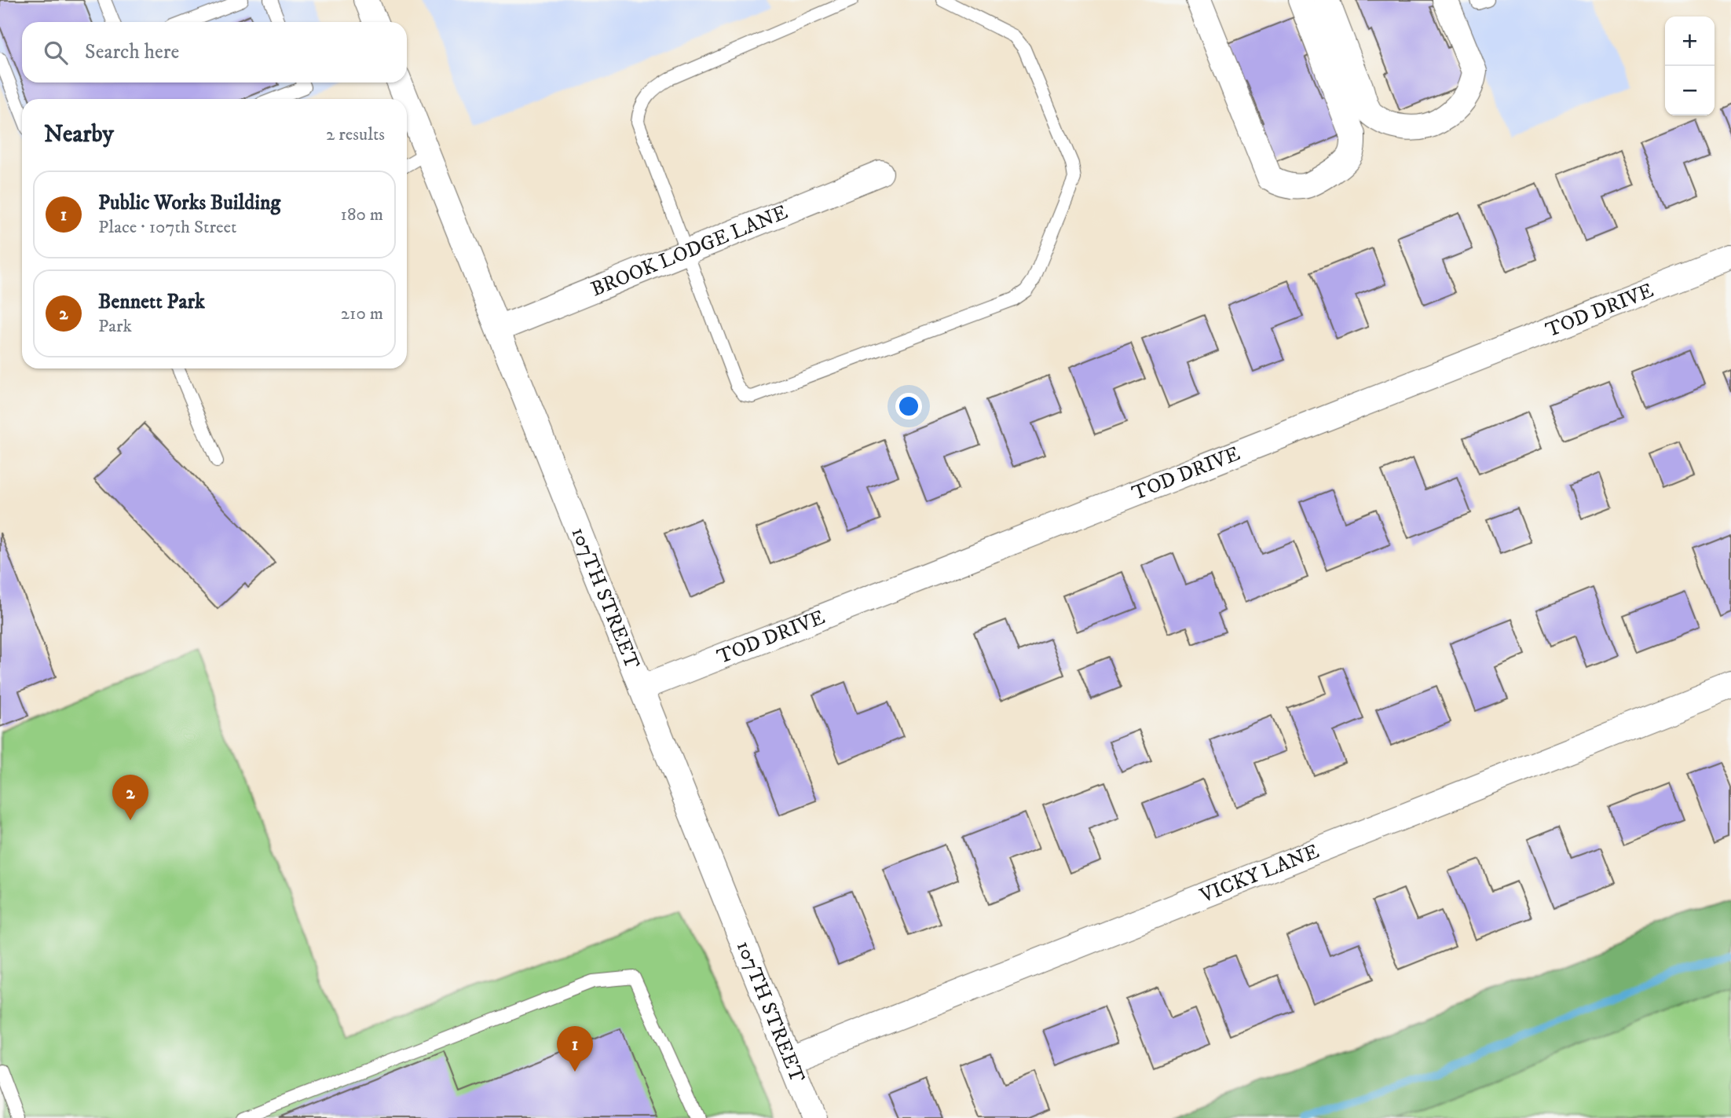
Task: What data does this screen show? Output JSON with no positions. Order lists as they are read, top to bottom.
{
  "streets": {
    "street": [
      "BROOK LODGE LANE",
      "TOD DRIVE",
      "107TH STREET",
      "VICKY LANE"
    ]
  },
  "crossings": [
    ["BROOK LODGE LANE", "107TH STREET"],
    ["TOD DRIVE", "107TH STREET"],
    ["107TH STREET", "VICKY LANE"]
  ],
  "page": {
    "map_buttons": ["+", "−"],
    "search": "Search here",
    "heading": ["Nearby", "2 results"],
    "list": [
      {
        "mark": "1",
        "name": "Public Works Building",
        "note": "Place · 107th Street",
        "value": "180 m"
      },
      {
        "mark": "2",
        "name": "Bennett Park",
        "note": "Park",
        "value": "210 m"
      }
    ],
    "pins": ["2", "1"]
  }
}
